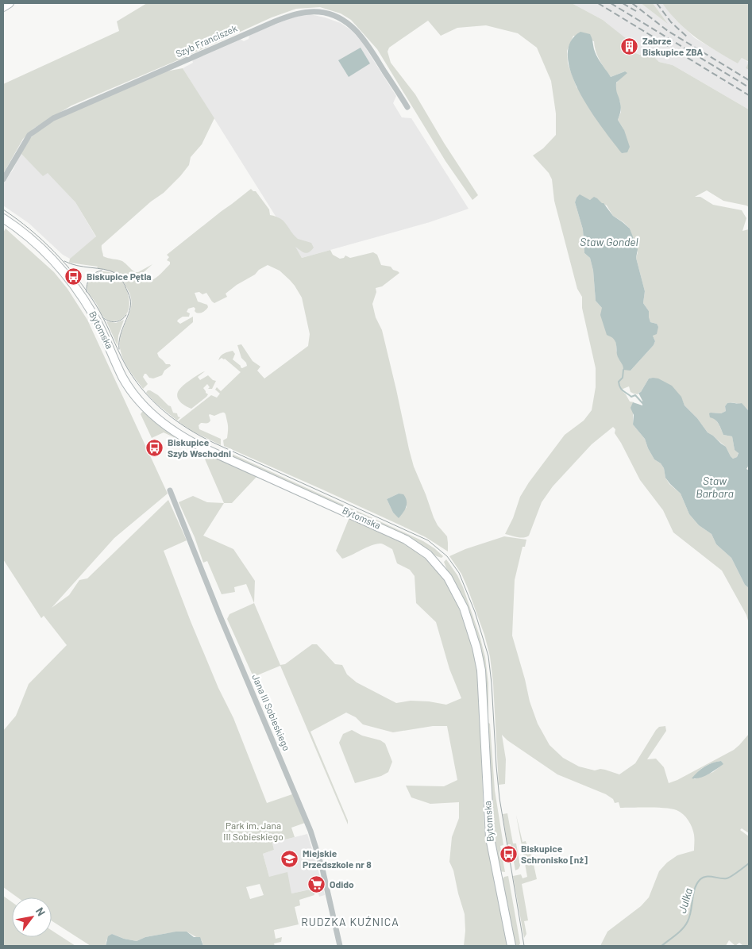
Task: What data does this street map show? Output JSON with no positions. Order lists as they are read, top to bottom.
{
  "streets": {
    "street": ["Szyb Franciszek", "Bytomska", "Jana III Sobieskiego"]
  },
  "districts": ["RUDZKA KUŹNICA"],
  "water": ["Staw Gondel", "Staw Barbara", "Julka"],
  "parks": ["Park im. Jana III Sobieskiego"],
  "places": {
    "building": ["Zabrze Biskupice ZBA"],
    "bus stop": ["Biskupice Pętla", "Biskupice Szyb Wschodni", "Biskupice Schronisko [nż]"],
    "school or university": ["Miejskie Przedszkole nr 8"],
    "supermarket": ["Odido"]
  },
  "north": "top right"
}
